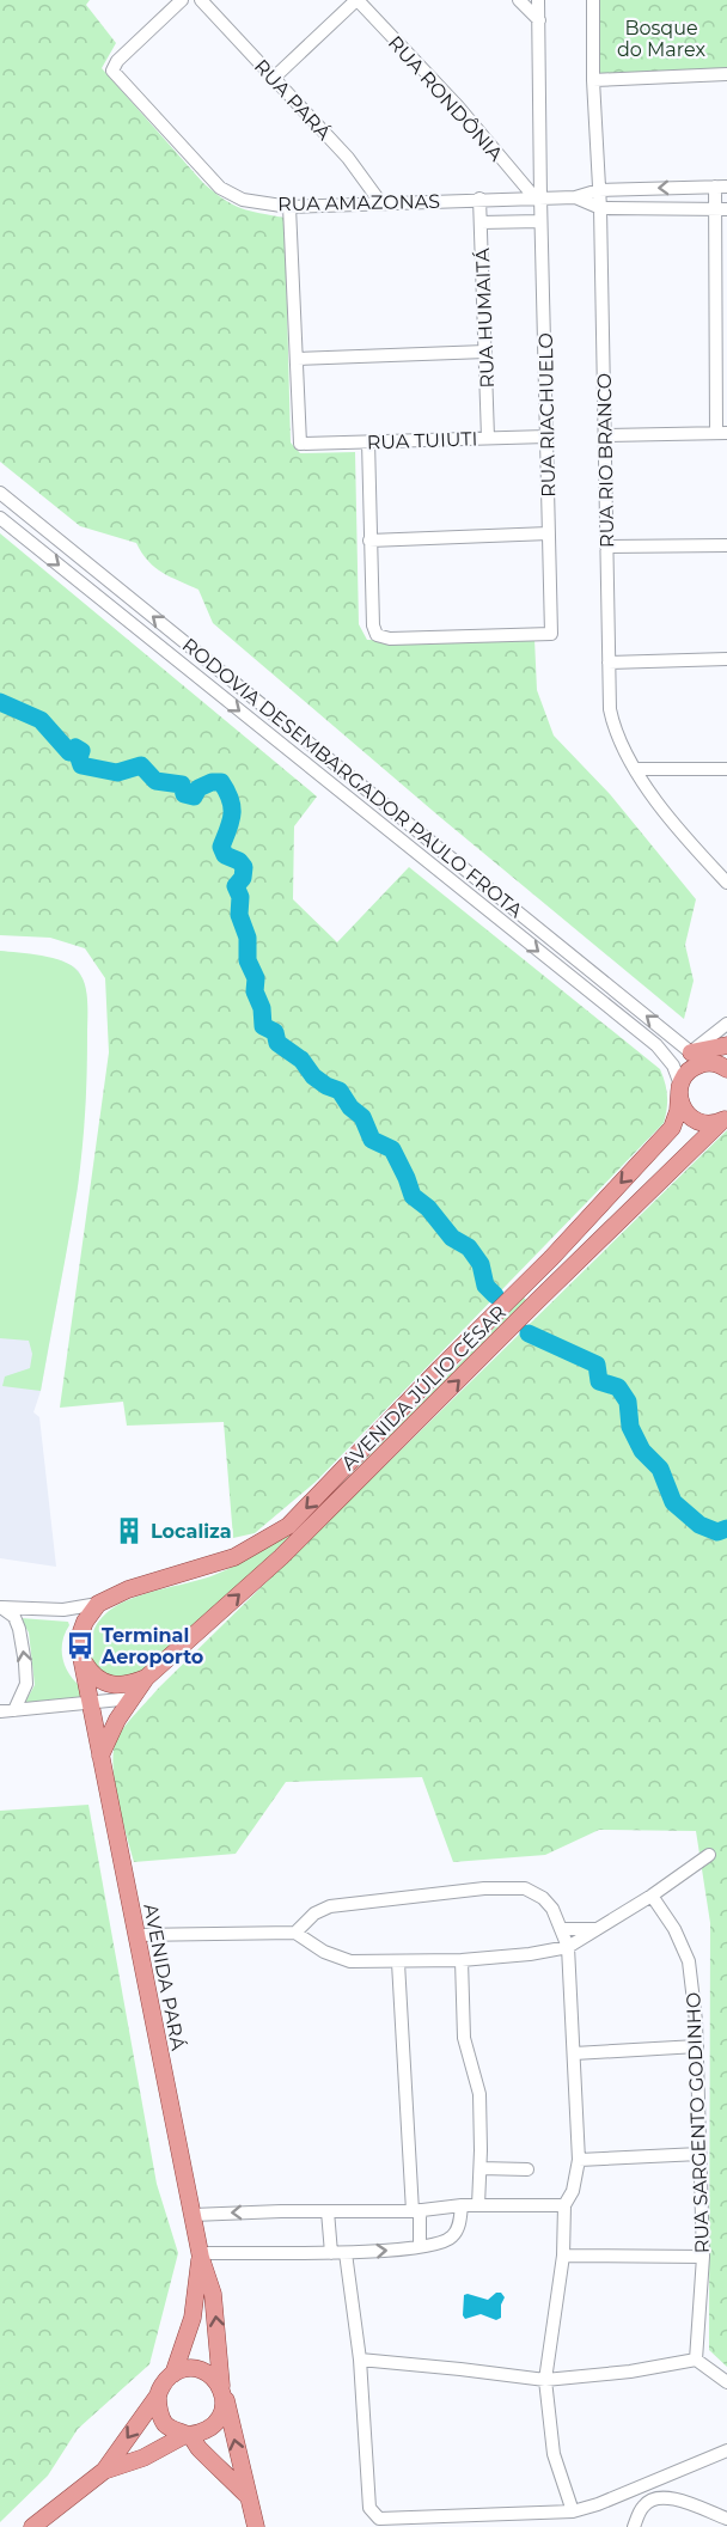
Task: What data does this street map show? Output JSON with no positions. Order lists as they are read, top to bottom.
{
  "streets": {
    "main road": ["AVENIDA JÚLIO CÉSAR", "AVENIDA PARÁ"],
    "street": [
      "RUA RONDÔNIA",
      "RUA PARÁ",
      "RUA AMAZONAS",
      "RUA HUMAITÁ",
      "RUA RIACHUELO",
      "RUA TUIUTI",
      "RUA RIO BRANCO",
      "RODOVIA DESEMBARGADOR PAULO FROTA",
      "RUA SARGENTO GODINHO"
    ]
  },
  "crossings": [
    ["RUA RONDÔNIA", "RUA AMAZONAS"],
    ["RUA RONDÔNIA", "RUA RIACHUELO"],
    ["RUA PARÁ", "RUA AMAZONAS"],
    ["RUA AMAZONAS", "RUA HUMAITÁ"],
    ["RUA AMAZONAS", "RUA RIACHUELO"],
    ["RUA AMAZONAS", "RUA RIO BRANCO"],
    ["RUA HUMAITÁ", "RUA TUIUTI"],
    ["RUA RIACHUELO", "RUA TUIUTI"],
    ["RODOVIA DESEMBARGADOR PAULO FROTA", "AVENIDA JÚLIO CÉSAR"],
    ["AVENIDA JÚLIO CÉSAR", "AVENIDA PARÁ"]
  ],
  "parks": ["Bosque do Marex"],
  "places": {
    "building": ["Localiza"],
    "bus stop": ["Terminal Aeroporto"]
  }
}
